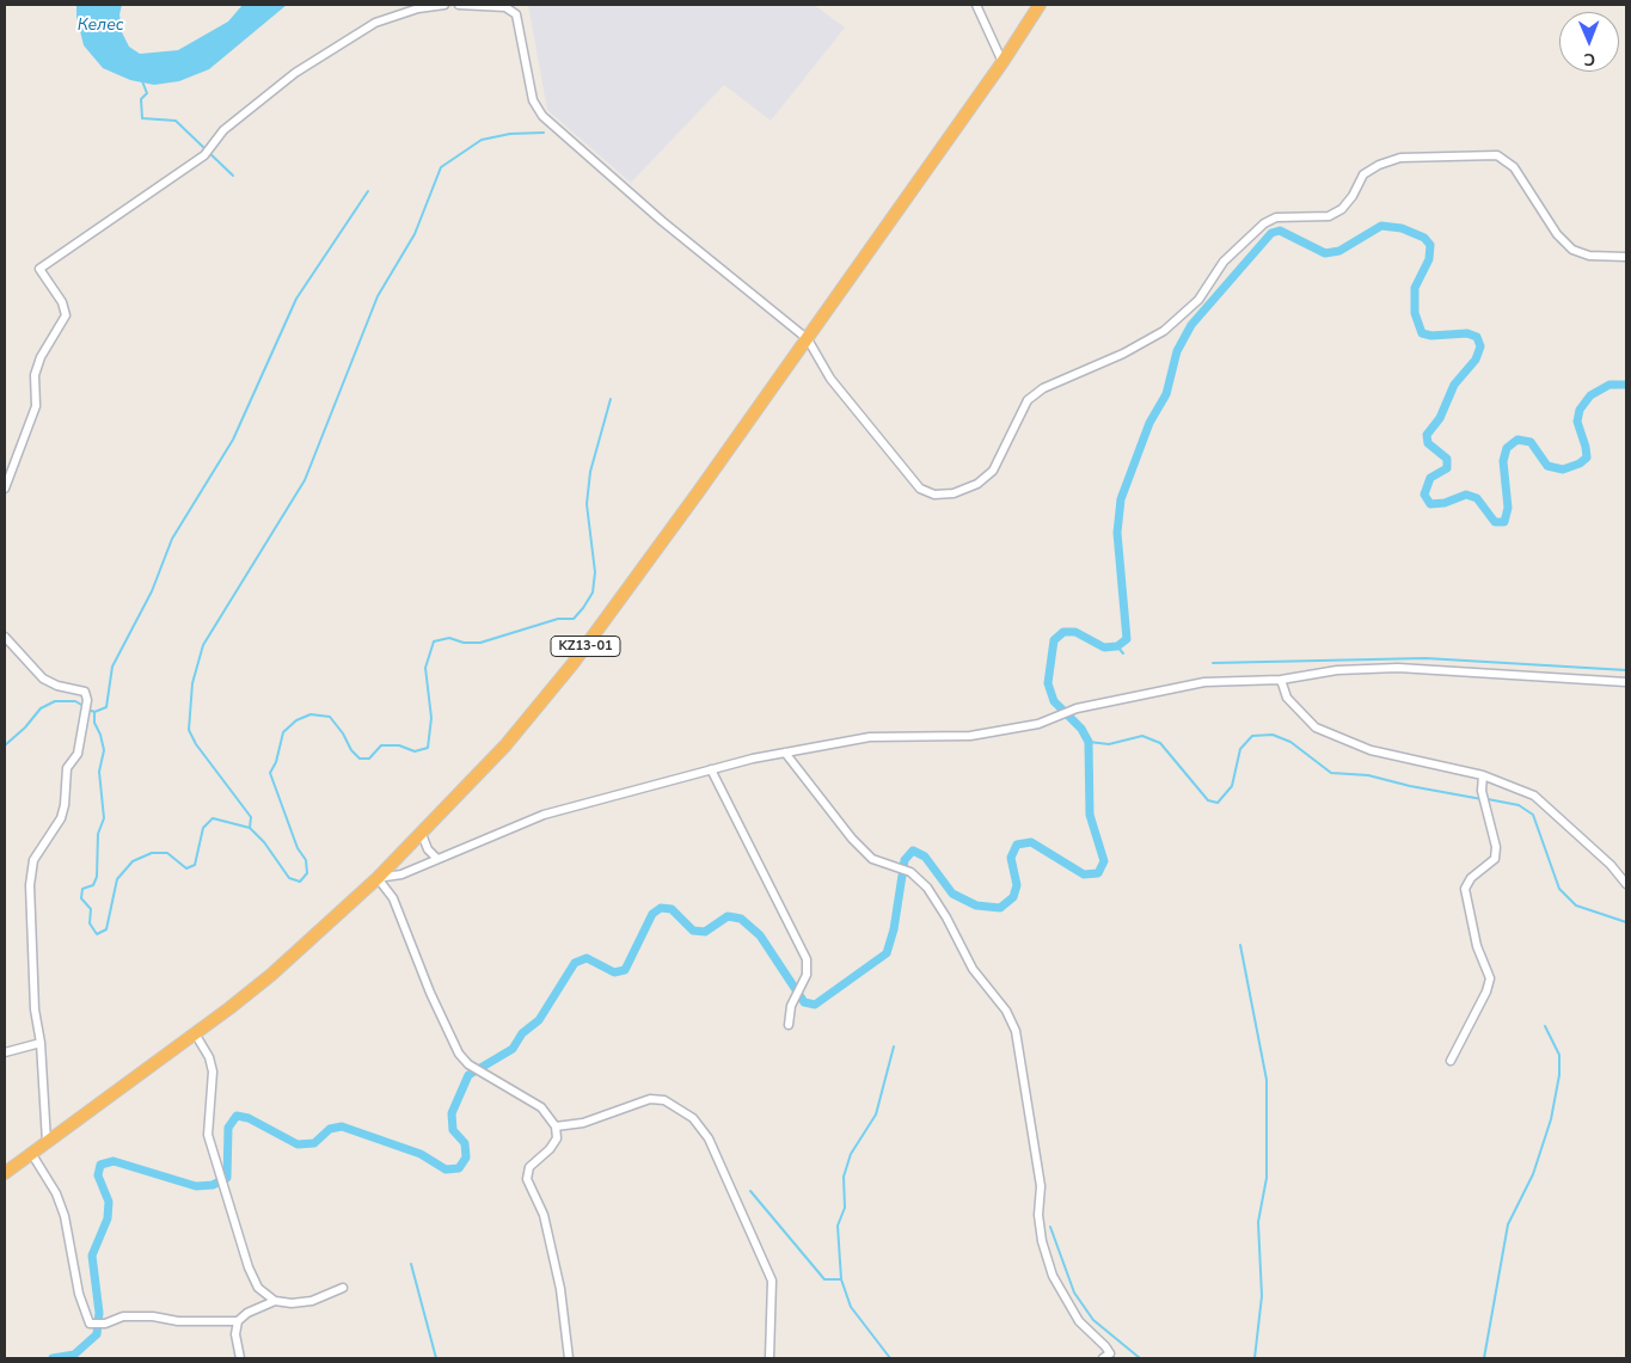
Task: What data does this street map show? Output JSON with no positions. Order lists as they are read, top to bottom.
{
  "streets": {
    "highway": ["KZ13-01"]
  },
  "water": ["Келес"],
  "north": "bottom"
}
